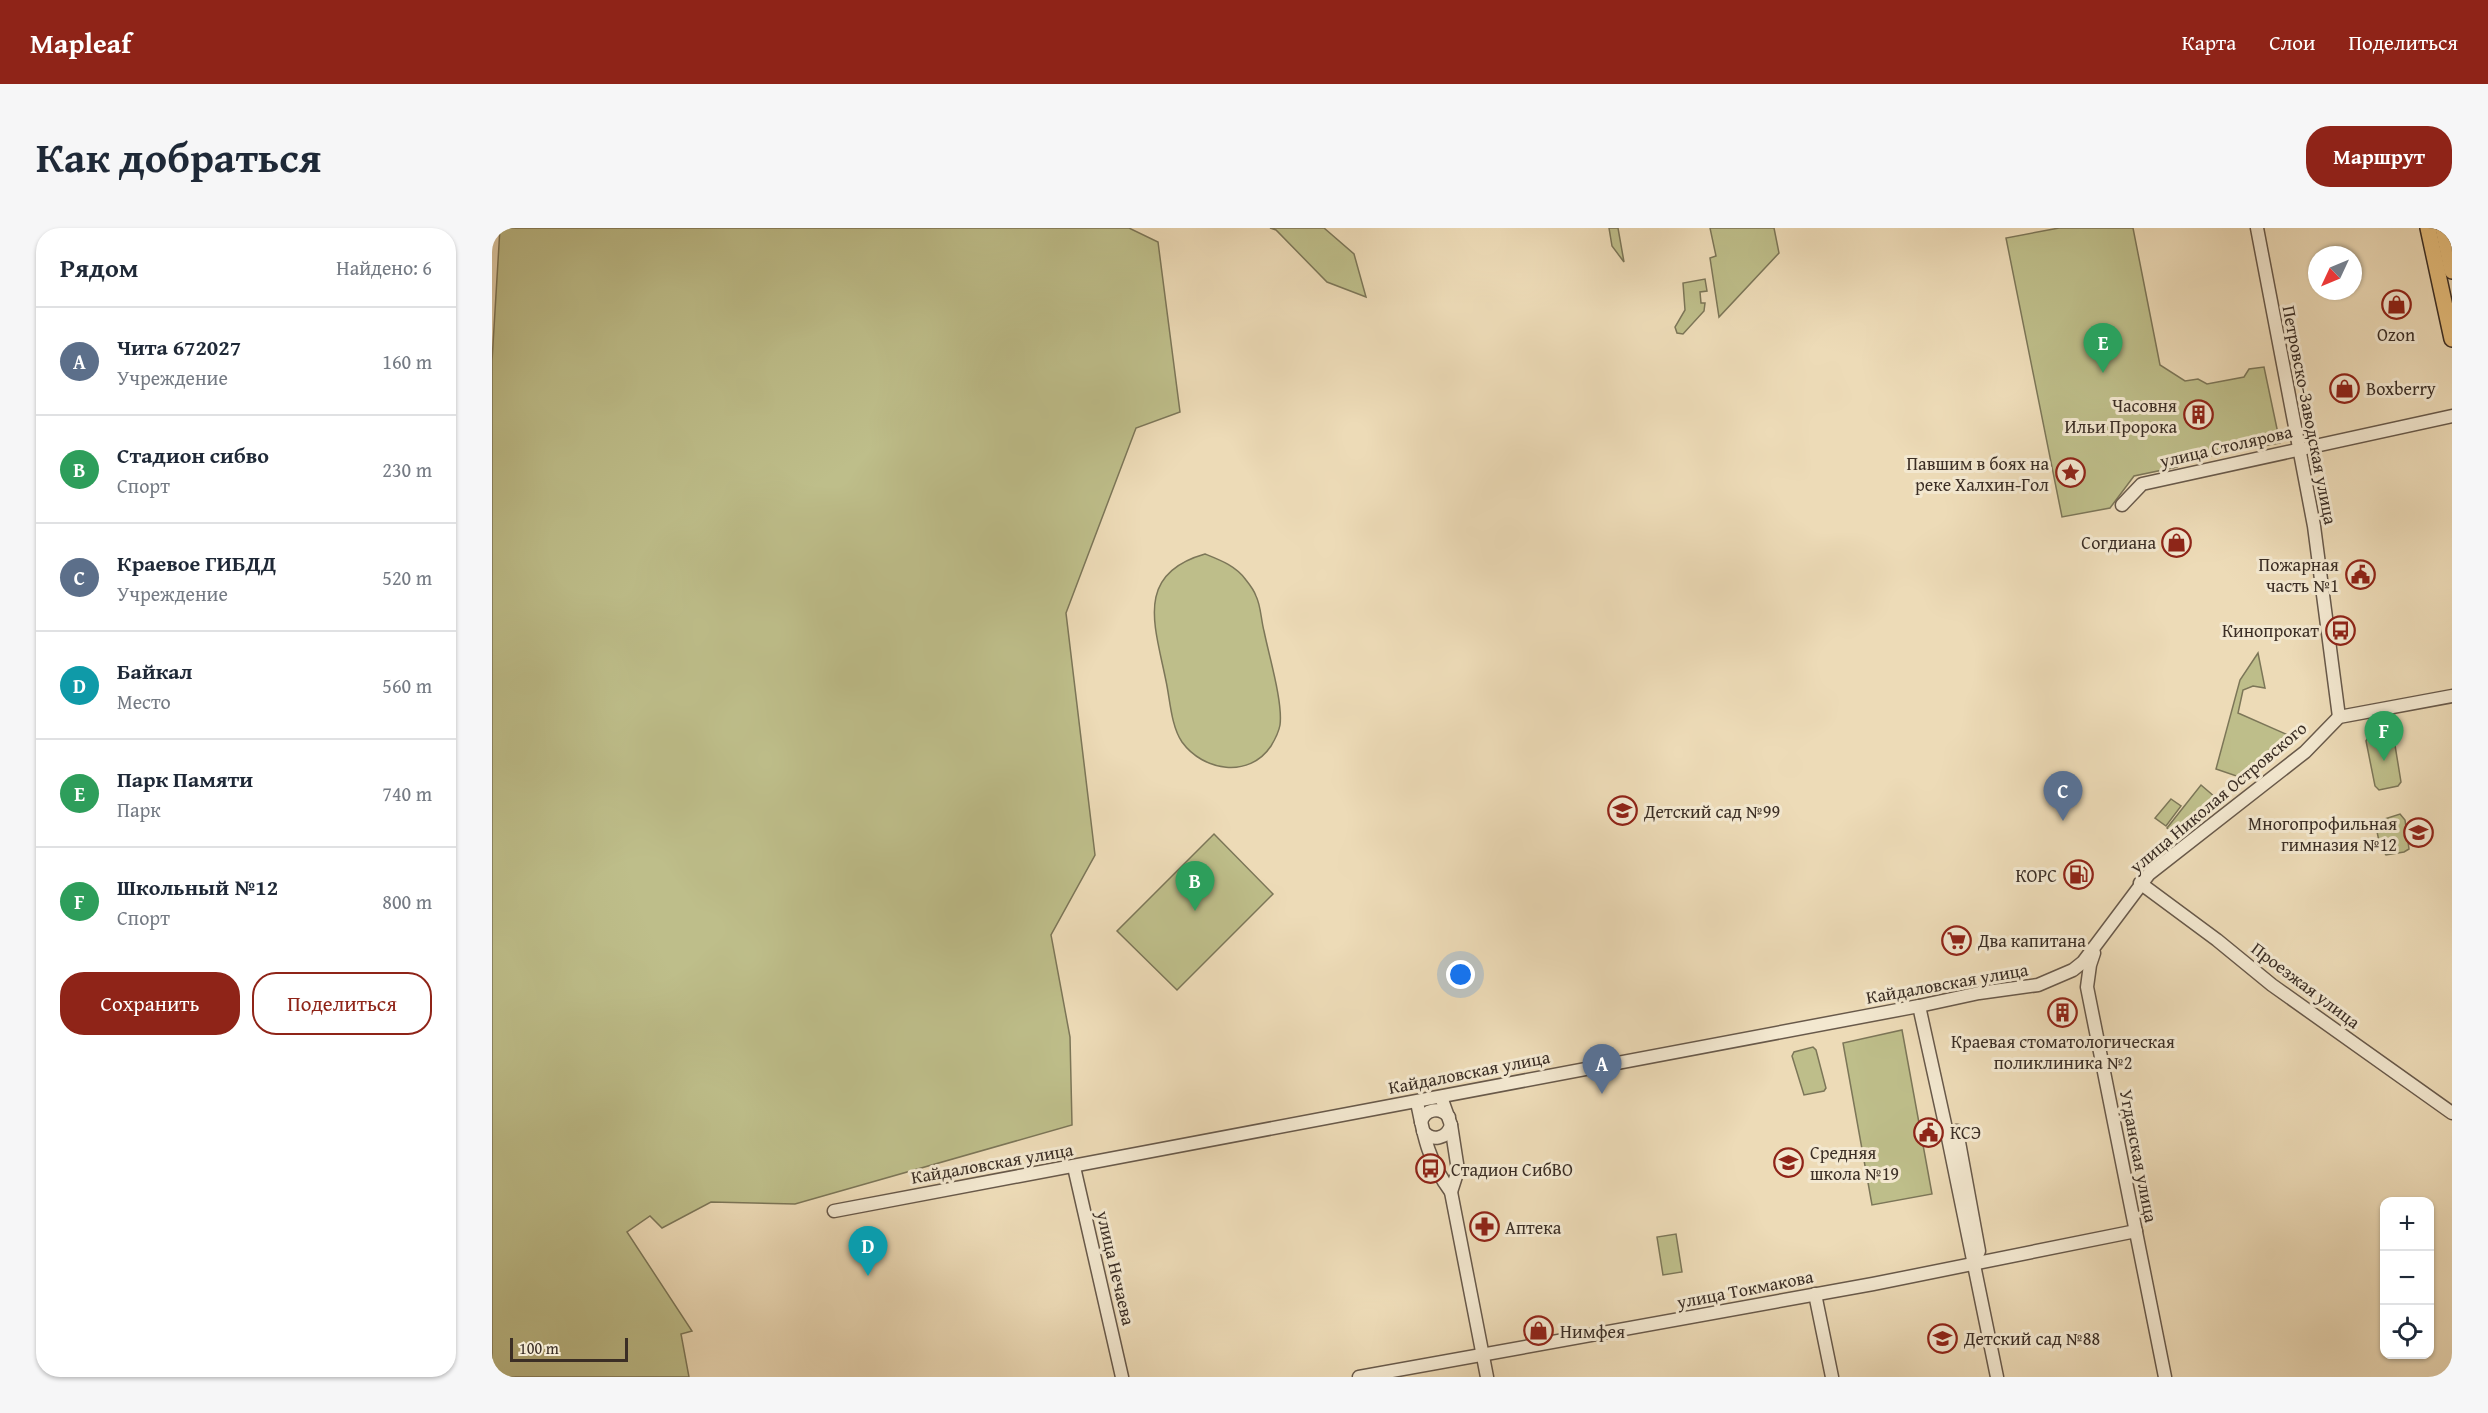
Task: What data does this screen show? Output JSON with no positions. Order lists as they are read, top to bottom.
{
  "streets": {
    "street": [
      "Петровско-Заводская улица",
      "улица Столярова",
      "улица Николая Островского",
      "Кайдаловская улица",
      "Проезжая улица",
      "Угданская улица",
      "улица Нечаева",
      "улица Токмакова"
    ]
  },
  "crossings": [
    ["Петровско-Заводская улица", "улица Столярова"],
    ["Петровско-Заводская улица", "улица Николая Островского"],
    ["улица Николая Островского", "Кайдаловская улица"],
    ["улица Николая Островского", "Проезжая улица"],
    ["улица Николая Островского", "Угданская улица"],
    ["Кайдаловская улица", "Угданская улица"],
    ["Кайдаловская улица", "улица Нечаева"],
    ["Угданская улица", "улица Токмакова"]
  ],
  "places": {
    "shop": [
      "Ozon",
      "Boxberry",
      "Согдиана",
      "Нимфея"
    ],
    "building": ["Часовня Ильи Пророка", "Краевая стоматологическая поликлиника №2"],
    "place": ["Павшим в боях на реке Халхин-Гол"],
    "public building": ["Пожарная часть №1", "КСЭ"],
    "bus stop": ["Кинопрокат", "Стадион СибВО"],
    "school or university": [
      "Детский сад №99",
      "Многопрофильная гимназия №12",
      "Средняя школа №19",
      "Детский сад №88"
    ],
    "fuel station": ["КОРС"],
    "supermarket": ["Два капитана"],
    "pharmacy": ["Аптека"]
  },
  "scale_bar": "100 m",
  "north": "bottom left",
  "page": {
    "header": "Mapleaf",
    "nav": ["Карта", "Слои", "Поделиться"],
    "title": "Как добраться",
    "buttons": [
      "Маршрут",
      ["Сохранить", "Поделиться"]
    ],
    "heading": ["Рядом", "Найдено: 6"],
    "list": [
      {
        "mark": "A",
        "name": "Чита 672027",
        "note": "Учреждение",
        "value": "160 m"
      },
      {
        "mark": "B",
        "name": "Стадион сибво",
        "note": "Спорт",
        "value": "230 m"
      },
      {
        "mark": "C",
        "name": "Краевое ГИБДД",
        "note": "Учреждение",
        "value": "520 m"
      },
      {
        "mark": "D",
        "name": "Байкал",
        "note": "Место",
        "value": "560 m"
      },
      {
        "mark": "E",
        "name": "Парк Памяти",
        "note": "Парк",
        "value": "740 m"
      },
      {
        "mark": "F",
        "name": "Школьный №12",
        "note": "Спорт",
        "value": "800 m"
      }
    ],
    "pins": [
      "E",
      "F",
      "C",
      "B",
      "A",
      "D"
    ],
    "map_buttons": ["+", "−"],
    "scale": "100 m"
  }
}
